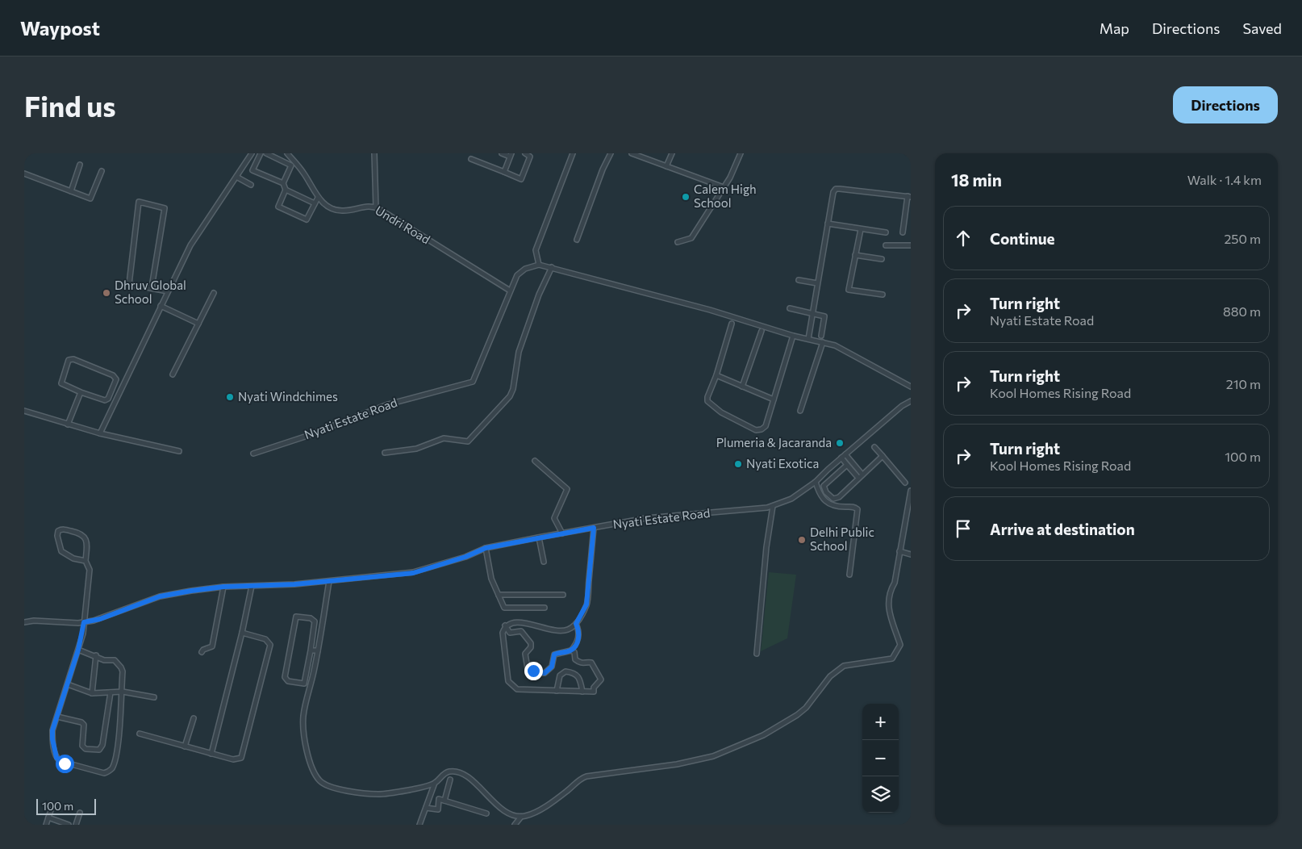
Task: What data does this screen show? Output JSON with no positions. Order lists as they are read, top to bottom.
{
  "streets": {
    "street": ["Undri Road", "Nyati Estate Road"]
  },
  "crossings": [
    ["Undri Road", "Nyati Estate Road"]
  ],
  "places": [
    "Calem High School",
    "Dhruv Global School",
    "Nyati Windchimes",
    "Plumeria & Jacaranda",
    "Nyati Exotica",
    "Delhi Public School"
  ],
  "scale_bar": "100 m",
  "page": {
    "header": "Waypost",
    "nav": ["Map", "Directions", "Saved"],
    "buttons": "Directions",
    "title": "Find us",
    "heading": ["18 min", "Walk · 1.4 km"],
    "list": [
      ["Continue", "250 m"],
      ["Turn right", "Nyati Estate Road", "880 m"],
      ["Turn right", "Kool Homes Rising Road", "210 m"],
      ["Turn right", "Kool Homes Rising Road", "100 m"],
      "Arrive at destination"
    ],
    "map_buttons": ["+", "−"],
    "scale": "100 m"
  }
}
